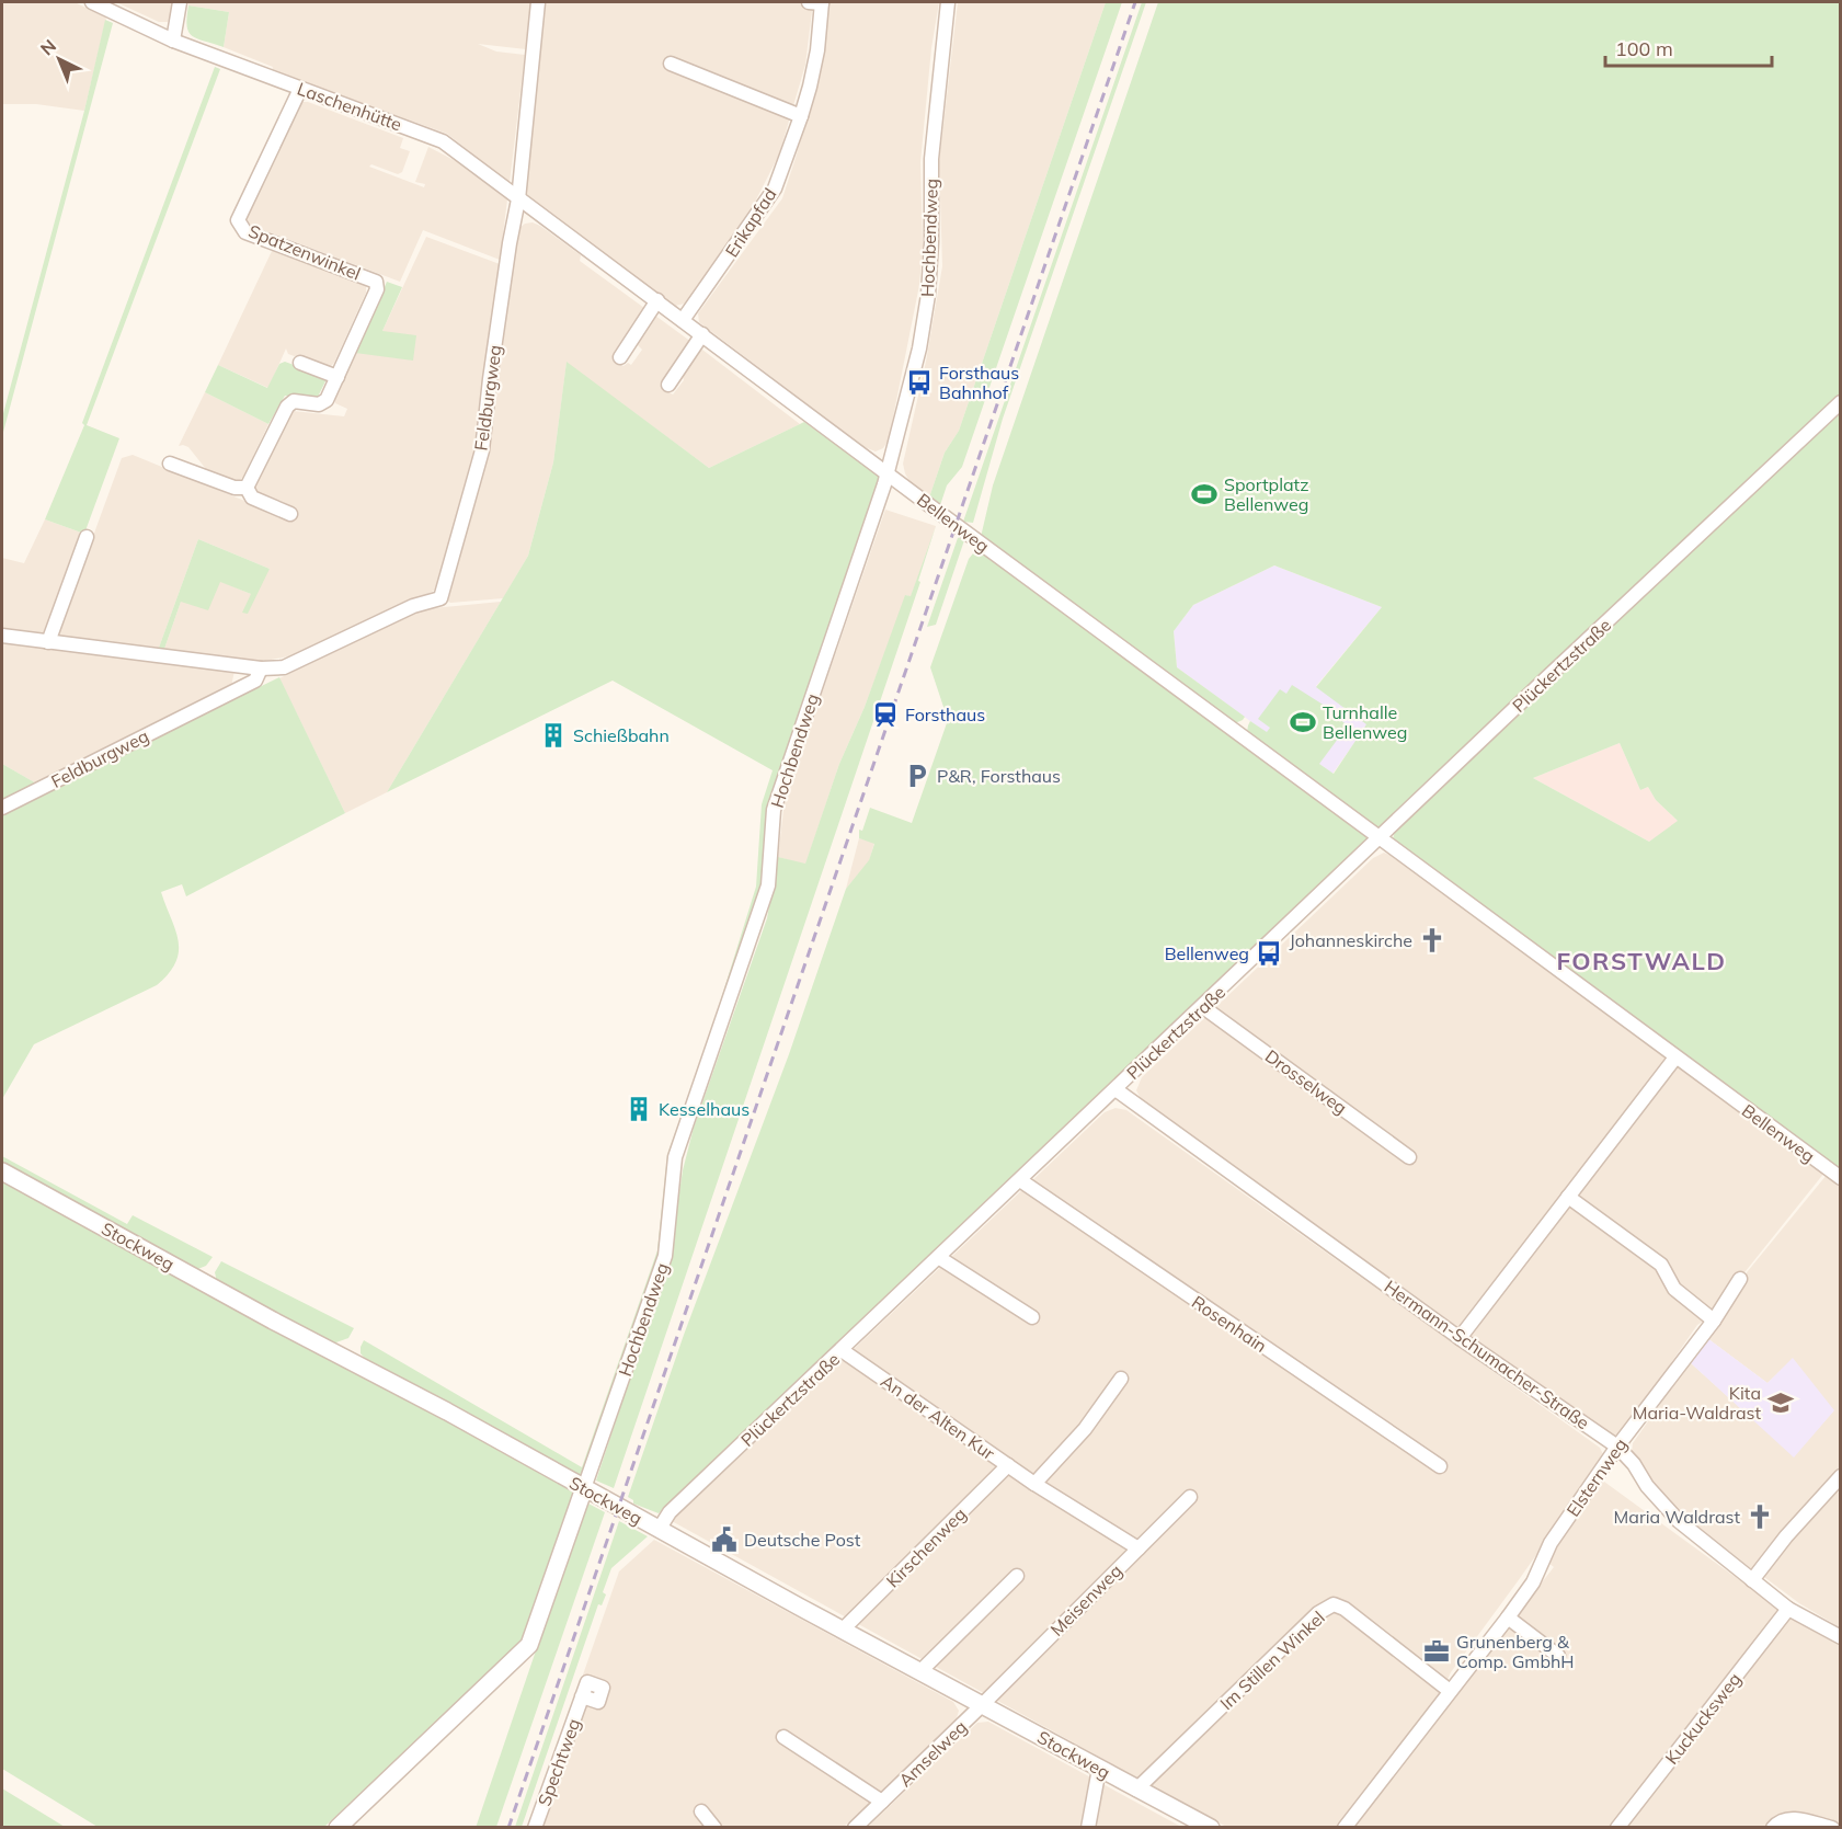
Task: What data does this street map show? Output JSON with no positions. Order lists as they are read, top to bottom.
{
  "streets": {
    "street": [
      "Laschenhütte",
      "Erikapfad",
      "Hochbendweg",
      "Spatzenwinkel",
      "Feldburgweg",
      "Bellenweg",
      "Plückertzstraße",
      "Drosselweg",
      "Stockweg",
      "Rosenhain",
      "Hermann-Schumacher-Straße",
      "An der Alten Kur",
      "Elsternweg",
      "Kirschenweg",
      "Meisenweg",
      "Im Stillen Winkel",
      "Kuckucksweg",
      "Amselweg",
      "Spechtweg"
    ]
  },
  "crossings": [
    ["Laschenhütte", "Spatzenwinkel"],
    ["Laschenhütte", "Feldburgweg"],
    ["Laschenhütte", "Bellenweg"],
    ["Erikapfad", "Bellenweg"],
    ["Hochbendweg", "Bellenweg"],
    ["Hochbendweg", "Stockweg"],
    ["Bellenweg", "Plückertzstraße"],
    ["Plückertzstraße", "Drosselweg"],
    ["Plückertzstraße", "Stockweg"],
    ["Plückertzstraße", "Rosenhain"],
    ["Plückertzstraße", "Hermann-Schumacher-Straße"],
    ["Plückertzstraße", "An der Alten Kur"],
    ["Stockweg", "Kirschenweg"],
    ["Stockweg", "Meisenweg"],
    ["Stockweg", "Im Stillen Winkel"],
    ["Stockweg", "Amselweg"],
    ["Hermann-Schumacher-Straße", "Elsternweg"],
    ["Hermann-Schumacher-Straße", "Kuckucksweg"],
    ["An der Alten Kur", "Kirschenweg"],
    ["An der Alten Kur", "Meisenweg"],
    ["Elsternweg", "Im Stillen Winkel"],
    ["Meisenweg", "Amselweg"]
  ],
  "districts": ["FORSTWALD"],
  "places": {
    "bus stop": ["Forsthaus Bahnhof", "Bellenweg"],
    "sports": ["Sportplatz Bellenweg", "Turnhalle Bellenweg"],
    "station": ["Forsthaus"],
    "building": ["Schießbahn", "Kesselhaus"],
    "parking": ["P&R, Forsthaus"],
    "church": ["Johanneskirche", "Maria Waldrast"],
    "school or university": ["Kita Maria-Waldrast"],
    "public building": ["Deutsche Post"],
    "office": ["Grunenberg & Comp. GmbhH"]
  },
  "scale_bar": "100 m",
  "north": "top left"
}
